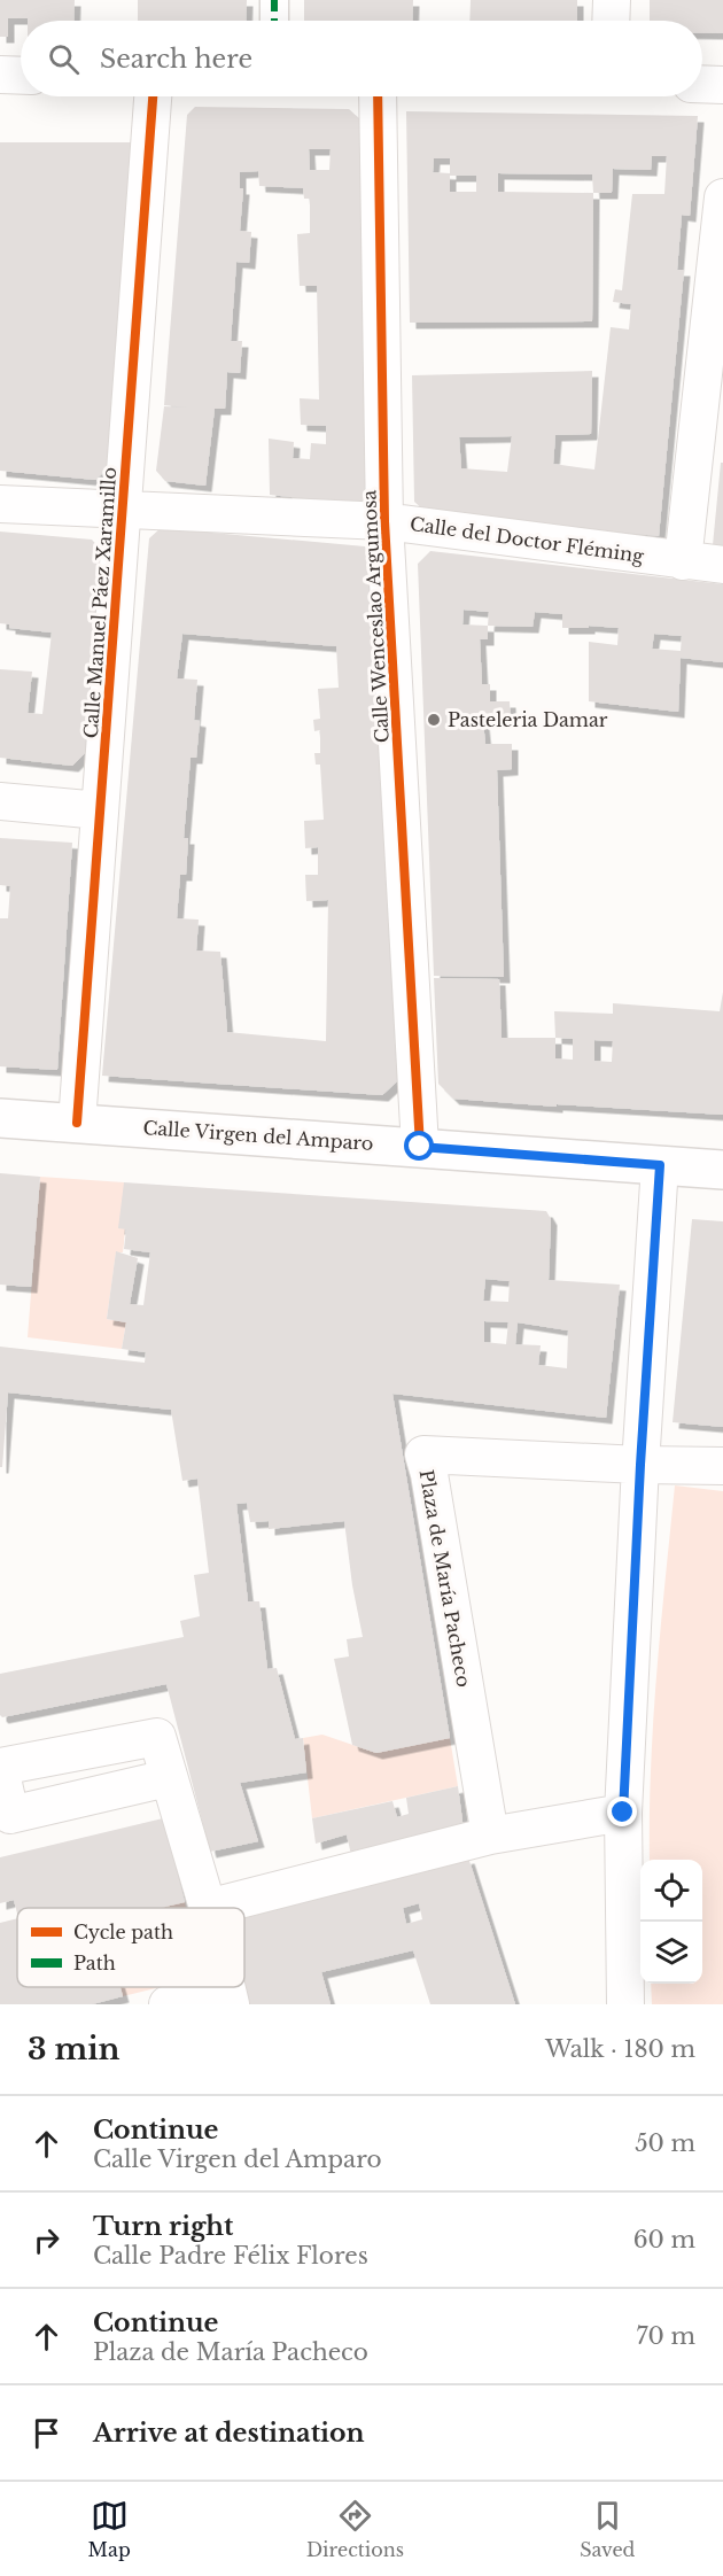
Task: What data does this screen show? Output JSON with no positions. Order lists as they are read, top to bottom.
{
  "streets": {
    "street": [
      "Calle del Doctor Fléming",
      "Calle Manuel Páez Xaramillo",
      "Calle Wenceslao Argumosa",
      "Calle Virgen del Amparo",
      "Plaza de María Pacheco"
    ]
  },
  "crossings": [
    ["Calle del Doctor Fléming", "Calle Manuel Páez Xaramillo"],
    ["Calle del Doctor Fléming", "Calle Wenceslao Argumosa"],
    ["Calle Manuel Páez Xaramillo", "Calle Virgen del Amparo"],
    ["Calle Wenceslao Argumosa", "Calle Virgen del Amparo"]
  ],
  "places": ["Pasteleria Damar"],
  "legend": ["Cycle path", "Path"],
  "page": {
    "search": "Search here",
    "heading": ["3 min", "Walk · 180 m"],
    "list": [
      ["Continue", "Calle Virgen del Amparo", "50 m"],
      ["Turn right", "Calle Padre Félix Flores", "60 m"],
      ["Continue", "Plaza de María Pacheco", "70 m"],
      "Arrive at destination"
    ],
    "nav": ["Map", "Directions", "Saved"]
  }
}
